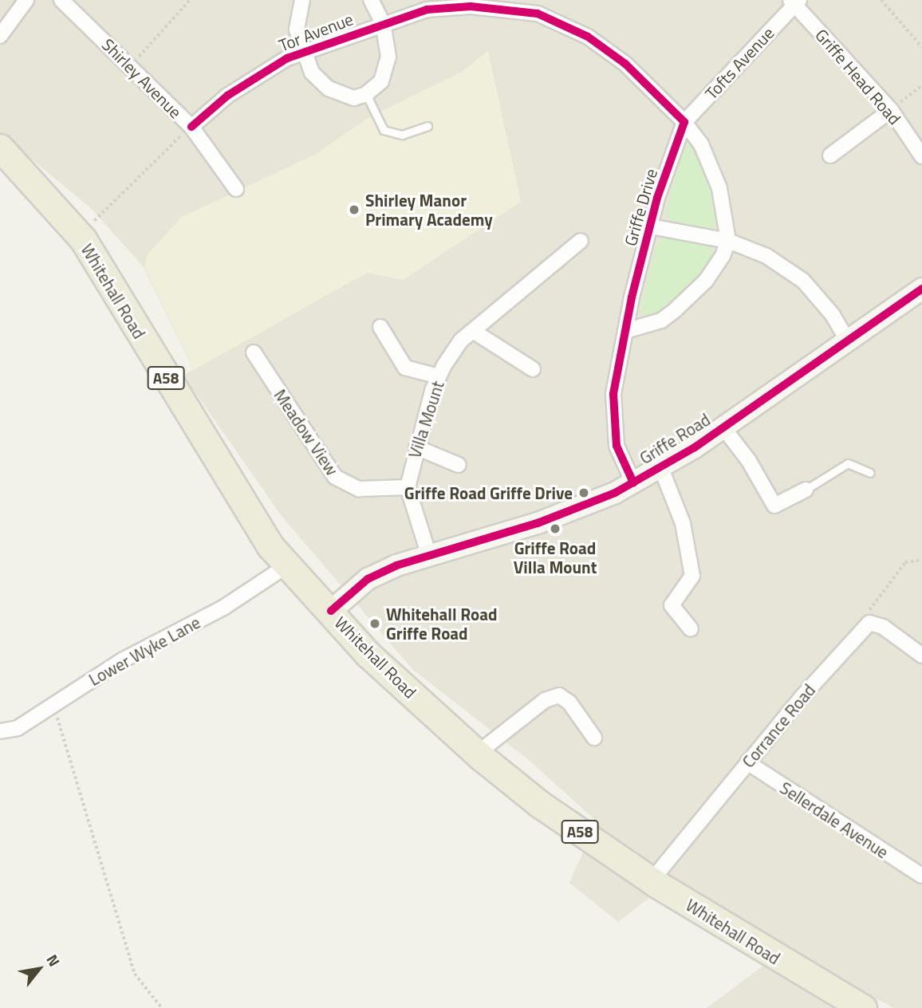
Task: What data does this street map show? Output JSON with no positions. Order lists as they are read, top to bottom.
{
  "streets": {
    "highway": ["Whitehall Road", "A58"],
    "street": [
      "Tor Avenue",
      "Tofts Avenue",
      "Griffe Head Road",
      "Shirley Avenue",
      "Griffe Drive",
      "Villa Mount",
      "Meadow View",
      "Griffe Road",
      "Lower Wyke Lane",
      "Corrance Road",
      "Sellerdale Avenue"
    ]
  },
  "crossings": [
    ["Tor Avenue", "Shirley Avenue"],
    ["Tofts Avenue", "Griffe Head Road"],
    ["Tofts Avenue", "Griffe Drive"],
    ["Griffe Drive", "Griffe Road"],
    ["Whitehall Road", "Griffe Road"],
    ["Whitehall Road", "Lower Wyke Lane"],
    ["Whitehall Road", "Corrance Road"],
    ["Villa Mount", "Meadow View"],
    ["Villa Mount", "Griffe Road"],
    ["Corrance Road", "Sellerdale Avenue"]
  ],
  "places": [
    "Shirley Manor Primary Academy",
    "Griffe Road Griffe Drive",
    "Griffe Road Villa Mount",
    "Whitehall Road Griffe Road"
  ],
  "north": "top right"
}
